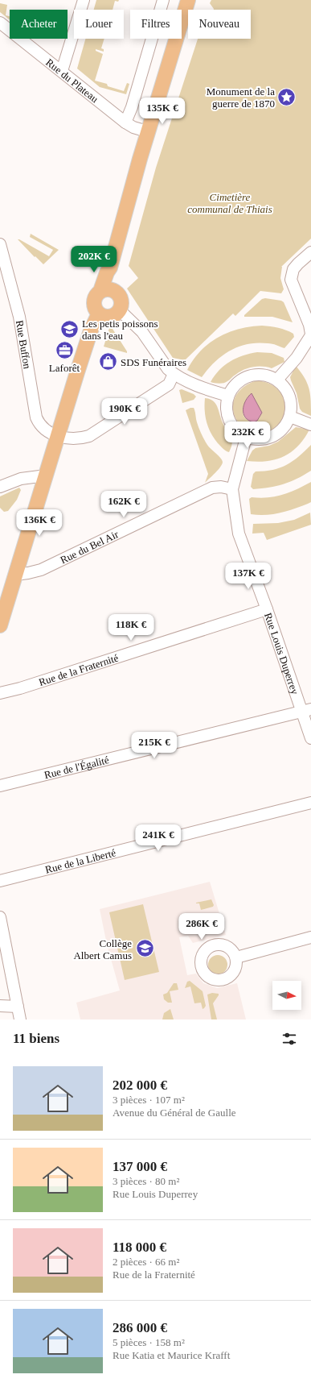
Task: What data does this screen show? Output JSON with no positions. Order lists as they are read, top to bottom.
{
  "streets": {
    "street": [
      "Rue du Plateau",
      "Rue Buffon",
      "Rue du Bel Air",
      "Rue Louis Duperrey",
      "Rue de la Fraternité",
      "Rue de l'Égalité",
      "Rue de la Liberté"
    ]
  },
  "crossings": [
    ["Rue du Bel Air", "Rue Louis Duperrey"],
    ["Rue Louis Duperrey", "Rue de la Fraternité"],
    ["Rue Louis Duperrey", "Rue de l'Égalité"]
  ],
  "parks": ["Cimetière communal de Thiais"],
  "places": {
    "place": ["Monument de la guerre de 1870"],
    "school or university": ["Les petis poissons dans l'eau", "Collège Albert Camus"],
    "office": ["Laforêt"],
    "shop": ["SDS Funéraires"]
  },
  "north": "right",
  "page": {
    "chip": [
      "Acheter",
      "Louer",
      "Filtres",
      "Nouveau"
    ],
    "price": [
      "135K €",
      "202K €",
      "190K €",
      "232K €",
      "162K €",
      "136K €",
      "137K €",
      "118K €",
      "215K €",
      "241K €",
      "286K €"
    ],
    "heading": "11 biens",
    "list": [
      {
        "name": "202 000 €",
        "note": "3 pièces · 107 m² · Avenue du Général de Gaulle"
      },
      {
        "name": "137 000 €",
        "note": "3 pièces · 80 m² · Rue Louis Duperrey"
      },
      {
        "name": "118 000 €",
        "note": "2 pièces · 66 m² · Rue de la Fraternité"
      },
      {
        "name": "286 000 €",
        "note": "5 pièces · 158 m² · Rue Katia et Maurice Krafft"
      }
    ]
  }
}
